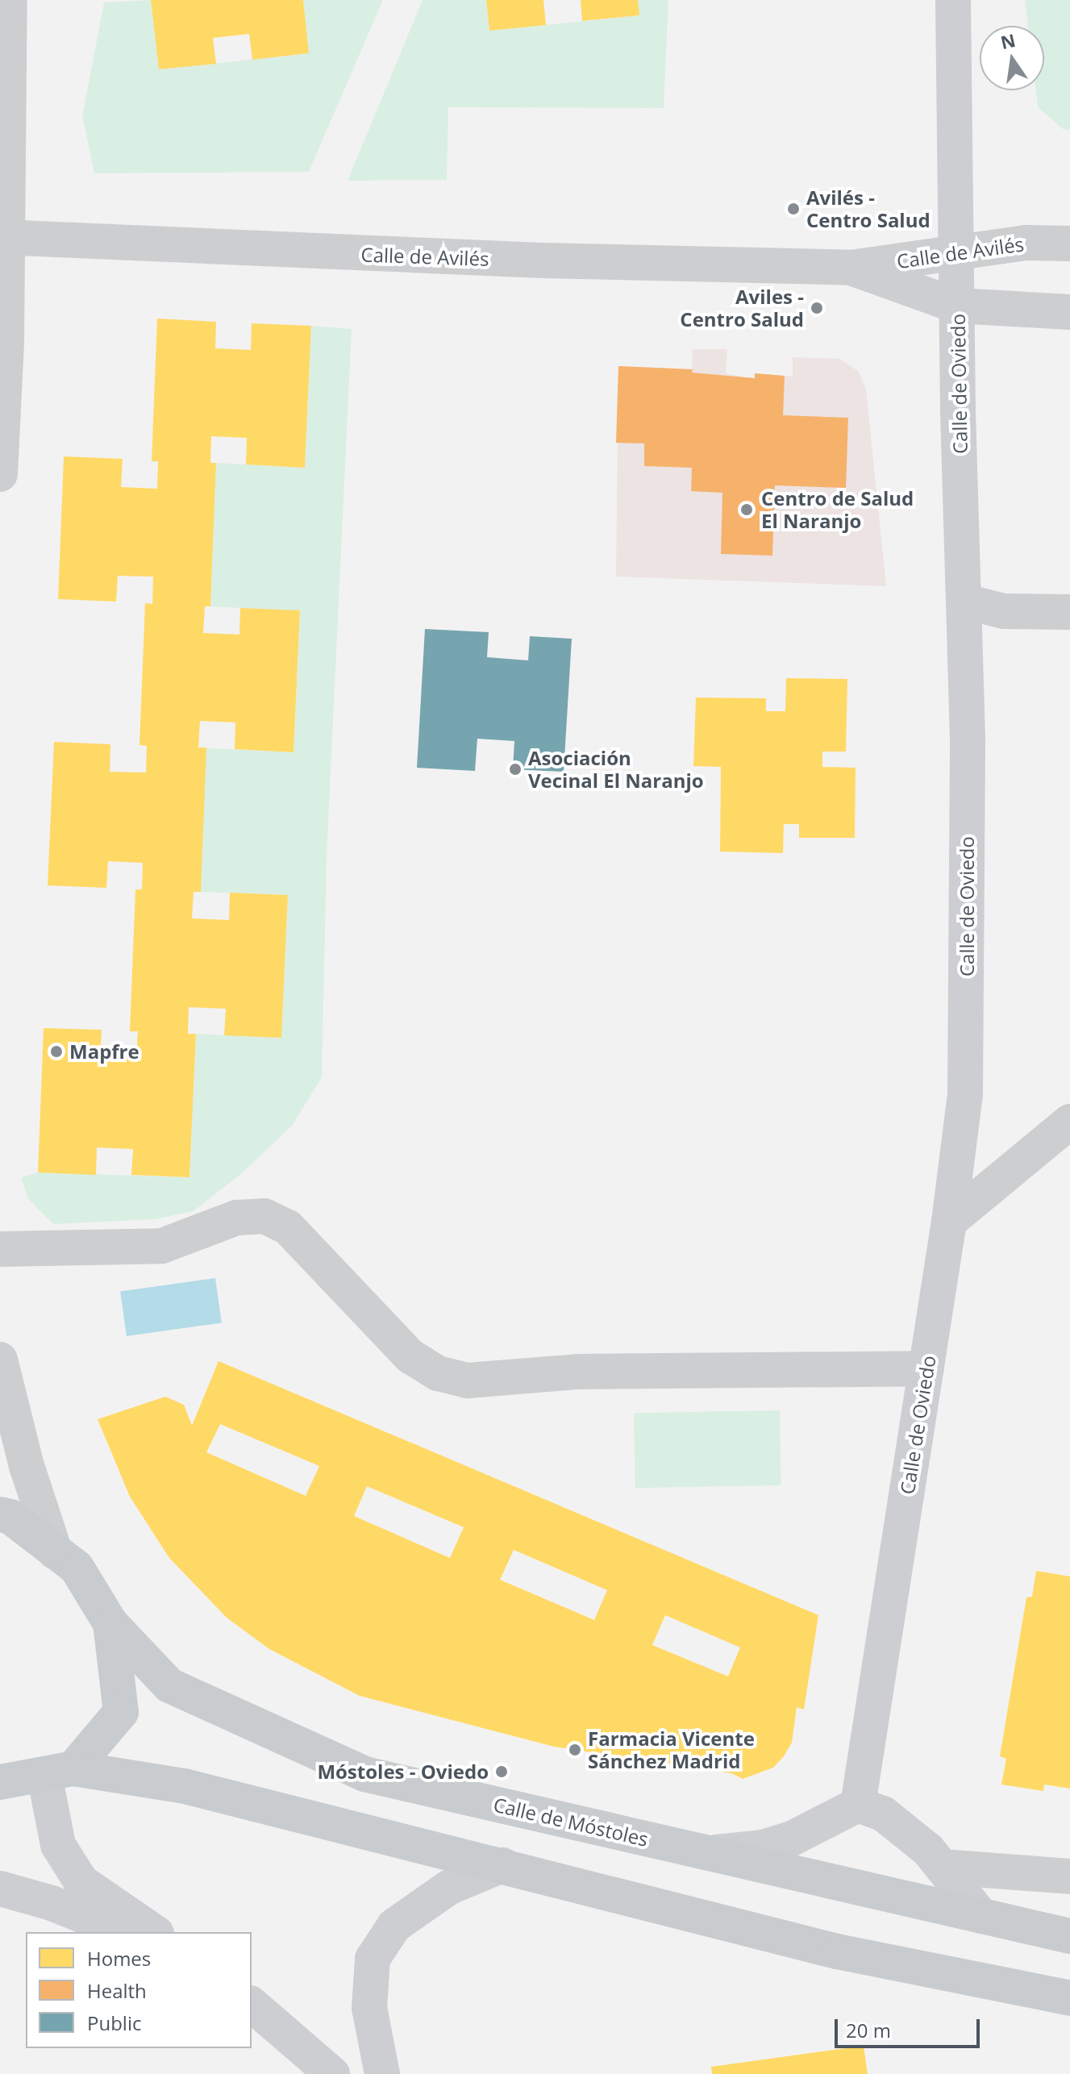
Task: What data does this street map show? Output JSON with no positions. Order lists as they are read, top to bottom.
{
  "streets": {
    "main road": ["Calle de Móstoles"],
    "street": ["Calle de Avilés", "Calle de Oviedo"]
  },
  "crossings": [
    ["Calle de Avilés", "Calle de Oviedo"]
  ],
  "places": [
    "Avilés - Centro Salud",
    "Aviles - Centro Salud",
    "Centro de Salud El Naranjo",
    "Asociación Vecinal El Naranjo",
    "Mapfre",
    "Farmacia Vicente Sánchez Madrid",
    "Móstoles - Oviedo"
  ],
  "legend": ["Homes", "Health", "Public"],
  "scale_bar": "20 m",
  "north": "top"
}
